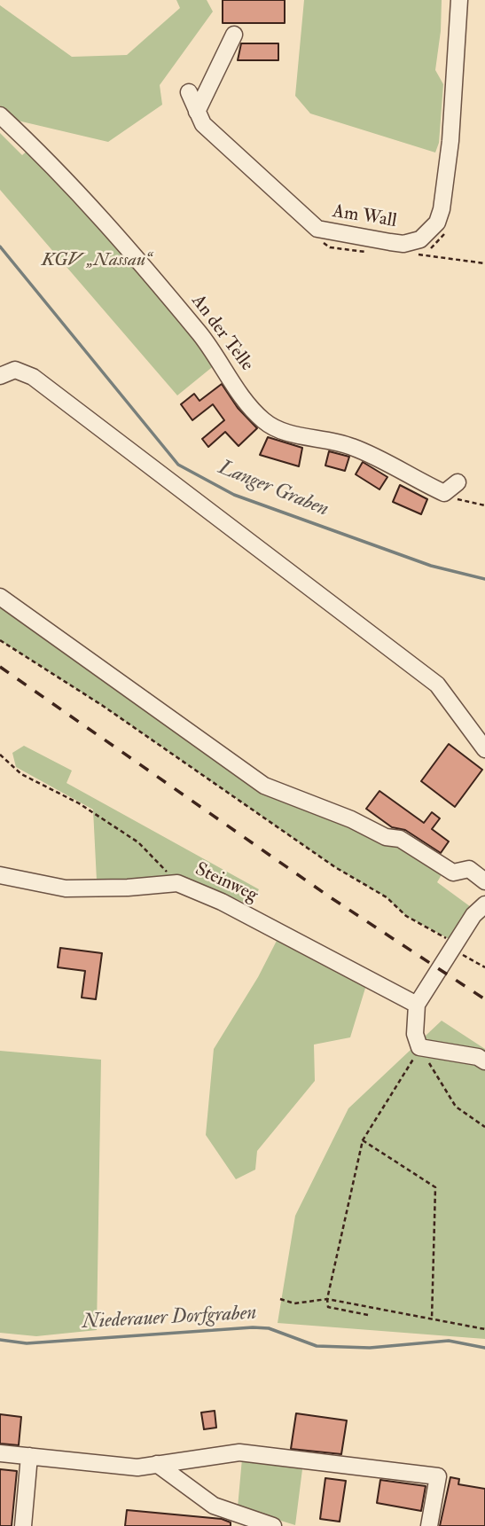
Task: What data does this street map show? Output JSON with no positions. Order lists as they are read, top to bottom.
{
  "streets": {
    "street": ["Am Wall", "An der Telle", "Steinweg"]
  },
  "water": ["Langer Graben", "Niederauer Dorfgraben"],
  "parks": ["KGV „Nassau“"]
}
